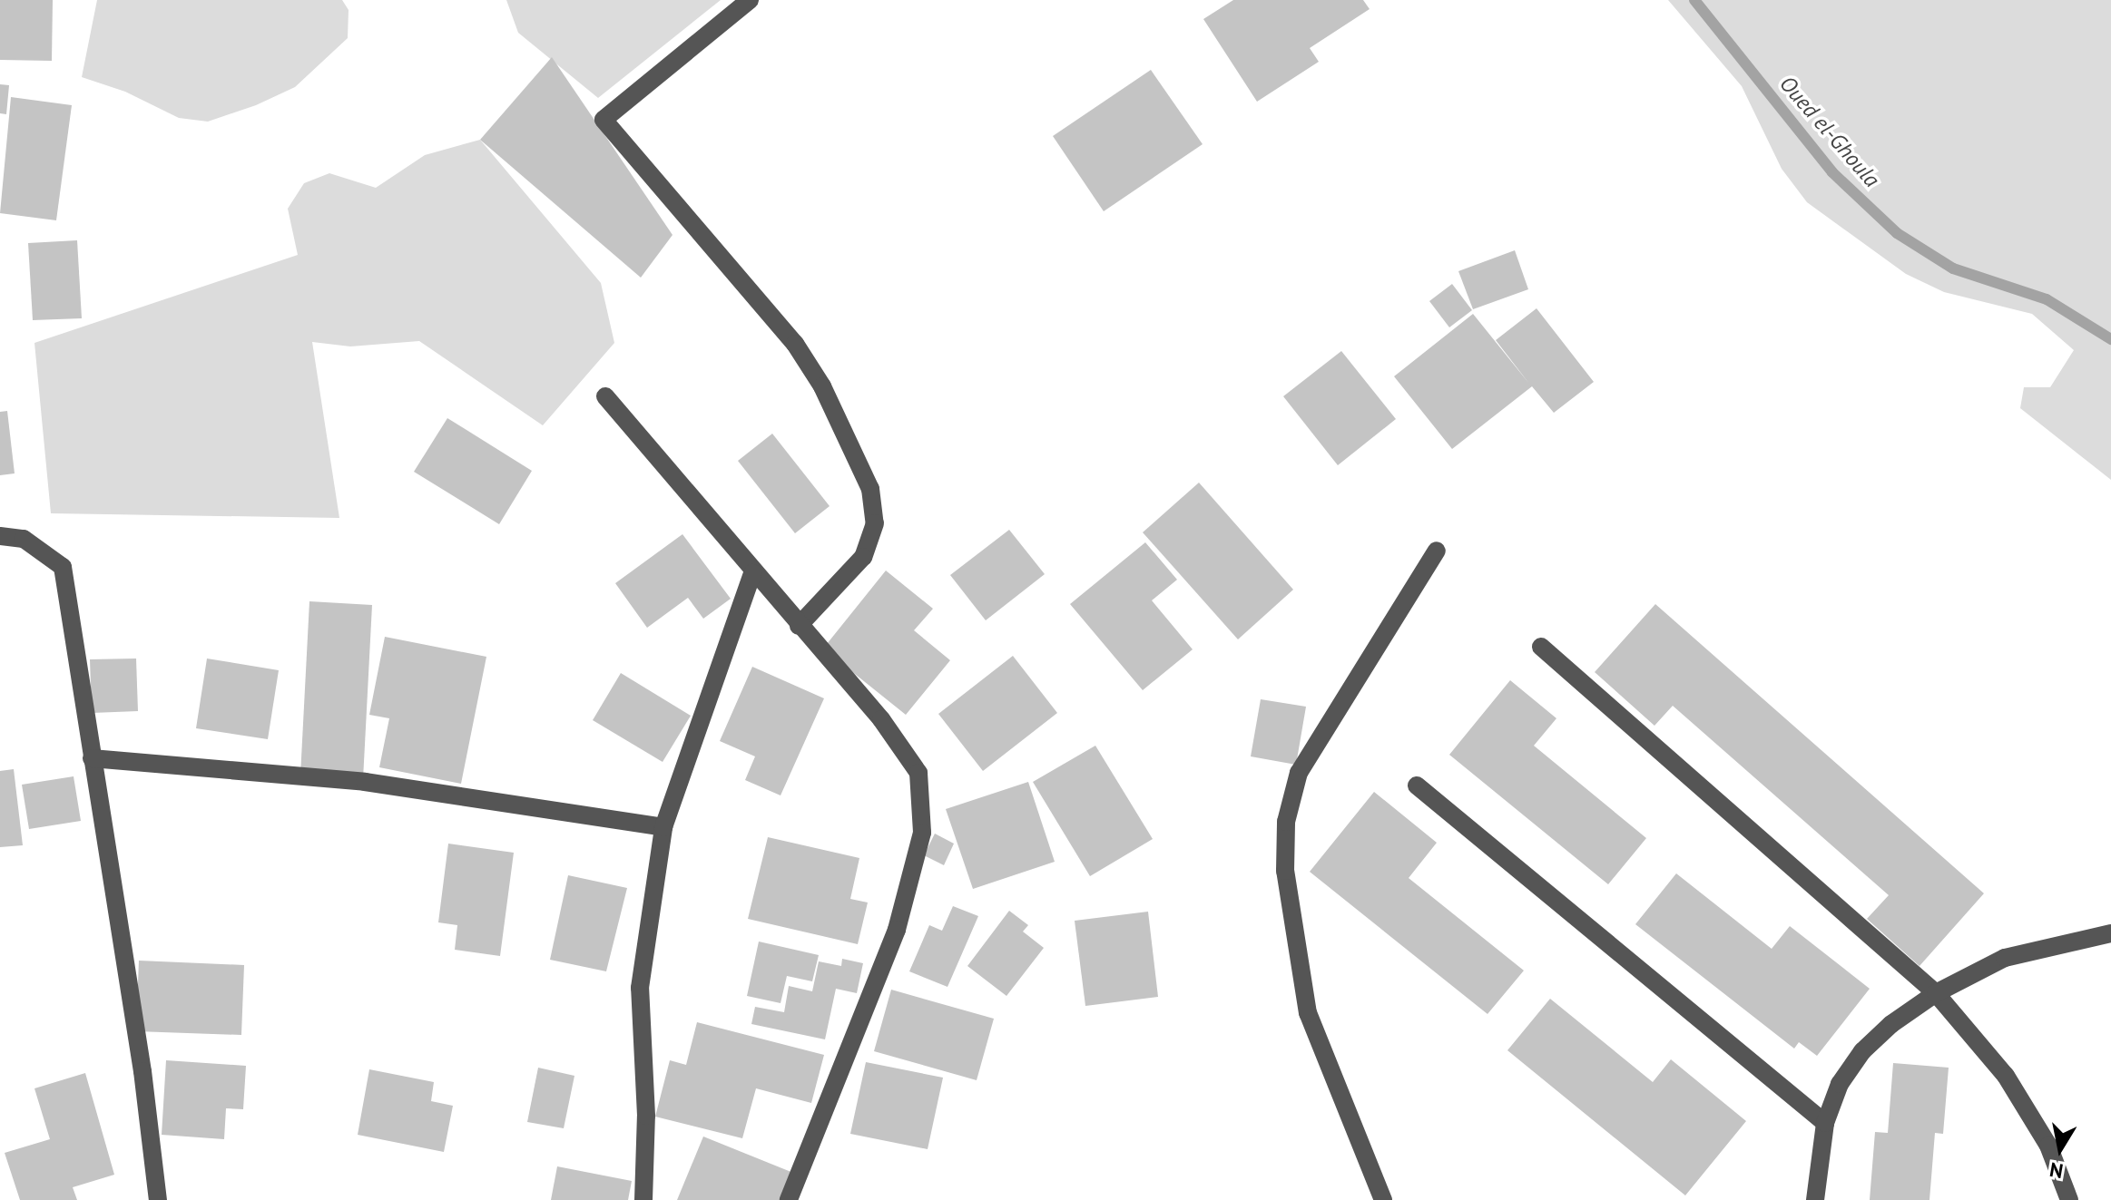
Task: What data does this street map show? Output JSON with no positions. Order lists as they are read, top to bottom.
{
  "water": ["Oued el-Ghoula"],
  "north": "bottom"
}
